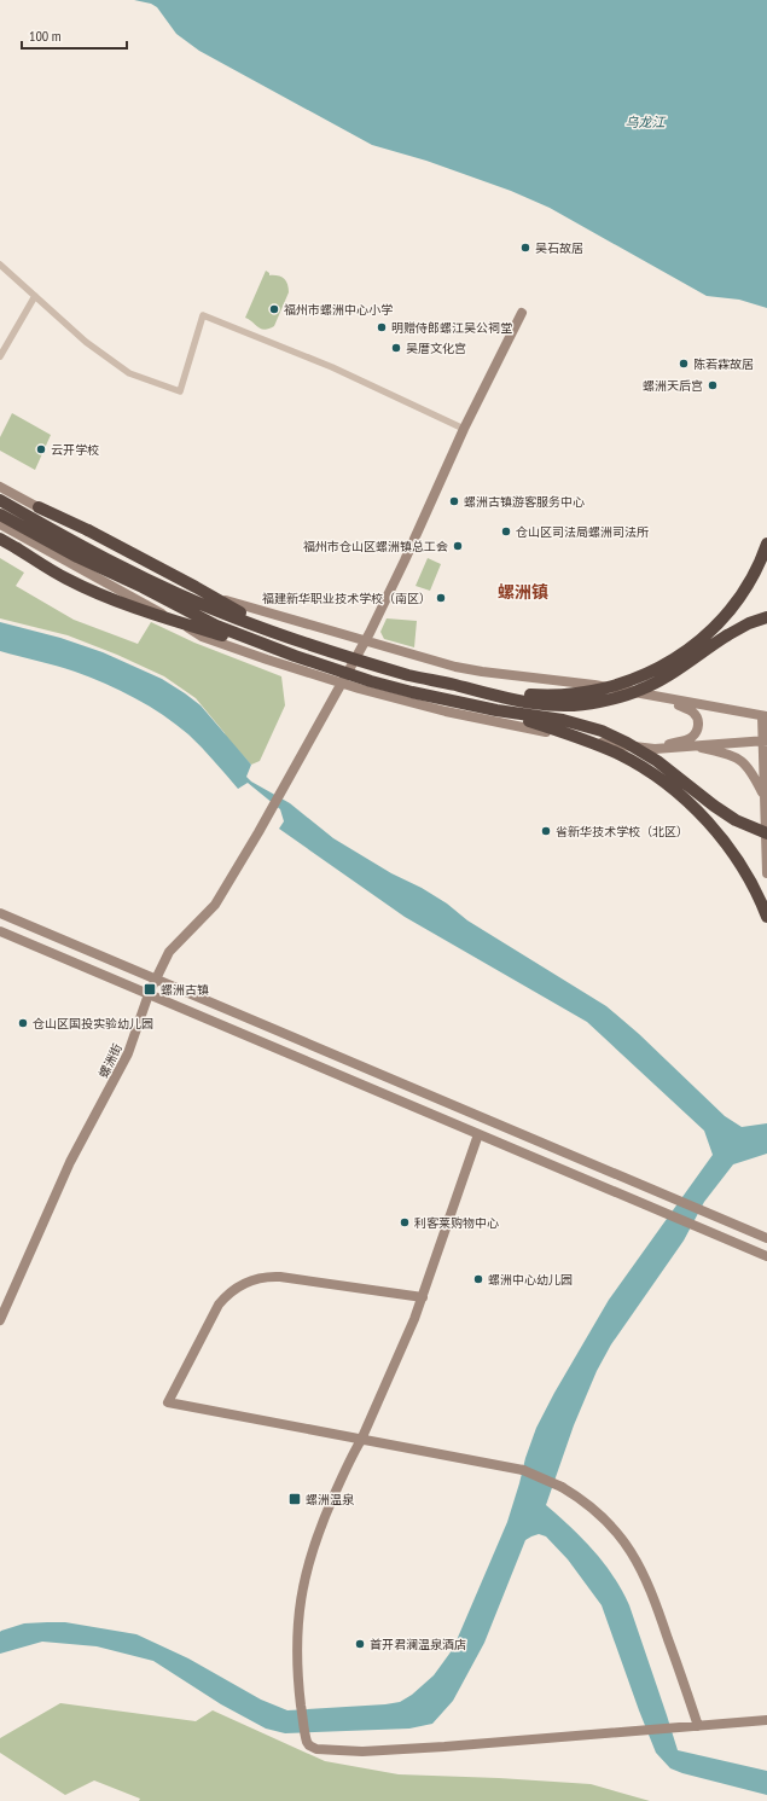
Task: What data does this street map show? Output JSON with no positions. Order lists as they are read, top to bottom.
{
  "streets": {
    "street": ["螺洲街"]
  },
  "districts": ["螺洲镇"],
  "water": ["乌龙江"],
  "places": {
    "other": [
      "吴石故居",
      "福州市螺洲中心小学",
      "明赠侍郎螺江吴公祠堂",
      "吴厝文化宫",
      "陈若霖故居",
      "螺洲天后宫",
      "云开学校",
      "螺洲古镇游客服务中心",
      "仓山区司法局螺洲司法所",
      "福州市仓山区螺洲镇总工会",
      "福建新华职业技术学校（南区）",
      "省新华技术学校（北区）",
      "仓山区国投实验幼儿园",
      "利客莱购物中心",
      "螺洲中心幼儿园",
      "首开君澜温泉酒店"
    ],
    "transit": ["螺洲古镇", "螺洲温泉"]
  },
  "scale_bar": "100 m"
}
